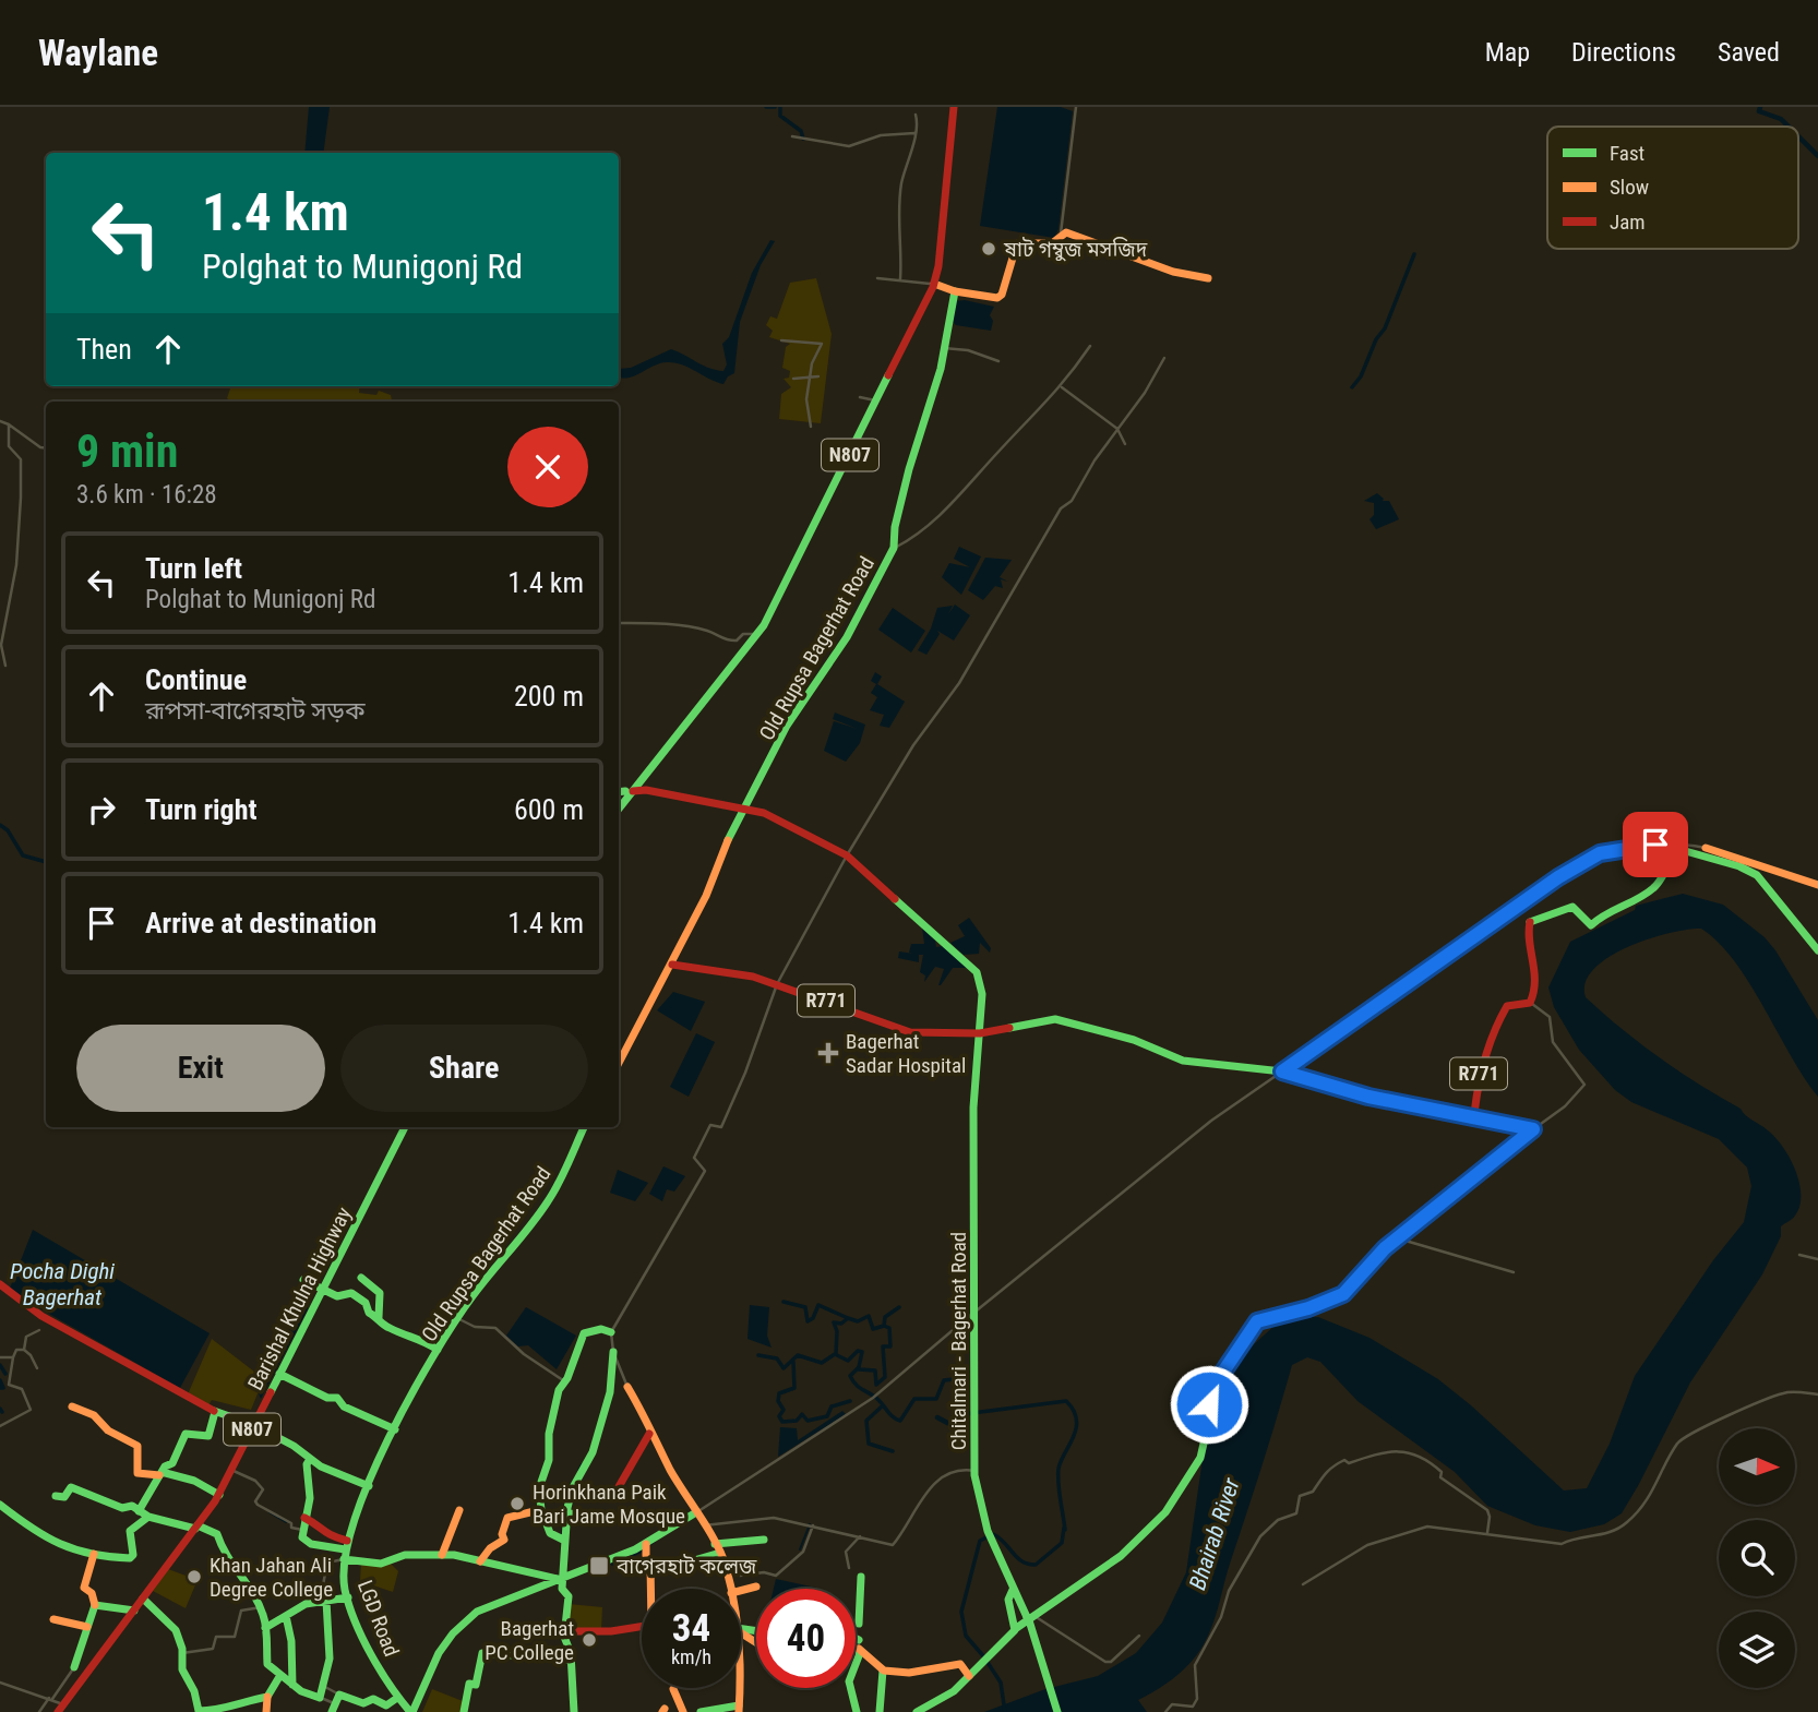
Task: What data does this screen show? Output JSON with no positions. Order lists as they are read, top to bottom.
{
  "streets": {
    "main road": [
      "N807",
      "Old Rupsa Bagerhat Road",
      "R771",
      "Barishal Khulna Highway",
      "Chitalmari - Bagerhat Road",
      "LGD Road"
    ]
  },
  "crossings": [
    ["N807", "Chitalmari - Bagerhat Road"],
    ["Old Rupsa Bagerhat Road", "R771"],
    ["Old Rupsa Bagerhat Road", "Chitalmari - Bagerhat Road"],
    ["Old Rupsa Bagerhat Road", "LGD Road"],
    ["R771", "Chitalmari - Bagerhat Road"]
  ],
  "water": ["Pocha Dighi Bagerhat", "Bhairab River"],
  "places": {
    "other": [
      "ষাট গম্বুজ মসজিদ",
      "Horinkhana Paik Bari Jame Mosque",
      "Khan Jahan Ali Degree College",
      "Bagerhat PC College"
    ],
    "health": ["Bagerhat Sadar Hospital"],
    "transit": ["বাগেরহাট কলেজ"]
  },
  "legend": ["Fast", "Slow", "Jam"],
  "north": "right",
  "page": {
    "header": "Waylane",
    "nav": ["Map", "Directions", "Saved"],
    "turn": ["1.4 km", "Polghat to Munigonj Rd"],
    "then": "Then",
    "heading": ["9 min", "3.6 km · 16:28"],
    "list": [
      {
        "name": "Turn left",
        "note": "Polghat to Munigonj Rd",
        "value": "1.4 km"
      },
      {
        "name": "Continue",
        "note": "রূপসা-বাগেরহাট সড়ক",
        "value": "200 m"
      },
      {
        "name": "Turn right",
        "value": "600 m"
      },
      {
        "name": "Arrive at destination",
        "value": "1.4 km"
      }
    ],
    "buttons": ["Exit", "Share"],
    "speed": "34 km/h",
    "limit": "40"
  }
}
